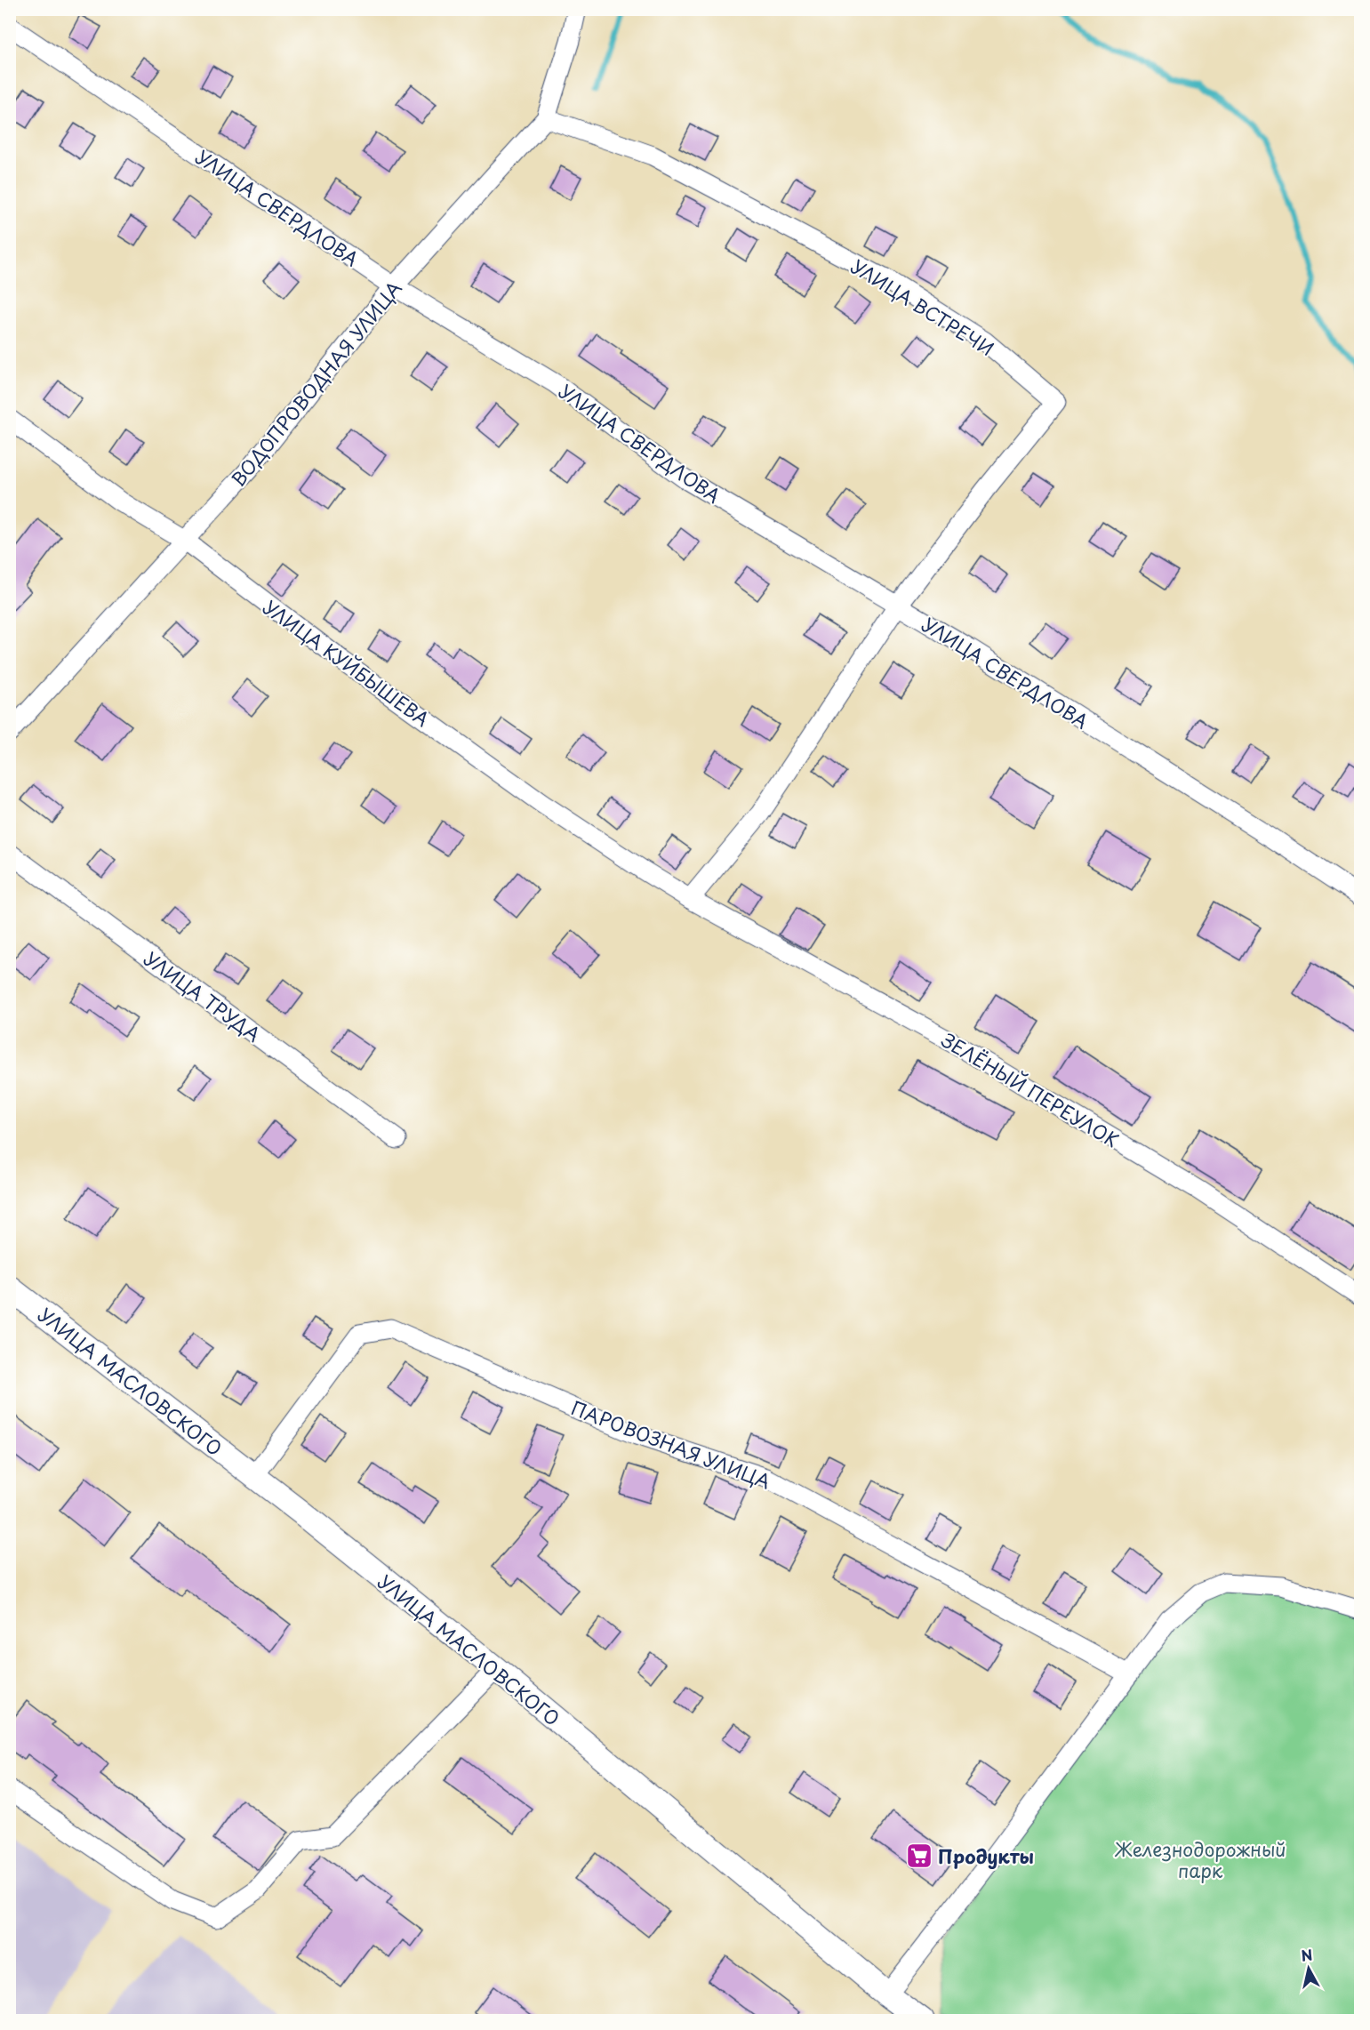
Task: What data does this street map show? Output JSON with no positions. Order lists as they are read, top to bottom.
{
  "streets": {
    "street": [
      "УЛИЦА СВЕРДЛОВА",
      "УЛИЦА ВСТРЕЧИ",
      "ВОДОПРОВОДНАЯ УЛИЦА",
      "УЛИЦА КУЙБЫШЕВА",
      "УЛИЦА ТРУДА",
      "ЗЕЛЁНЫЙ ПЕРЕУЛОК",
      "УЛИЦА МАСЛОВСКОГО",
      "ПАРОВОЗНАЯ УЛИЦА"
    ]
  },
  "crossings": [
    ["УЛИЦА СВЕРДЛОВА", "УЛИЦА ВСТРЕЧИ"],
    ["УЛИЦА СВЕРДЛОВА", "ВОДОПРОВОДНАЯ УЛИЦА"],
    ["УЛИЦА ВСТРЕЧИ", "ВОДОПРОВОДНАЯ УЛИЦА"],
    ["ВОДОПРОВОДНАЯ УЛИЦА", "УЛИЦА КУЙБЫШЕВА"],
    ["УЛИЦА КУЙБЫШЕВА", "ЗЕЛЁНЫЙ ПЕРЕУЛОК"],
    ["УЛИЦА МАСЛОВСКОГО", "ПАРОВОЗНАЯ УЛИЦА"]
  ],
  "parks": ["Железнодорожный парк"],
  "places": {
    "supermarket": ["Продукты"]
  },
  "north": "top"
}
